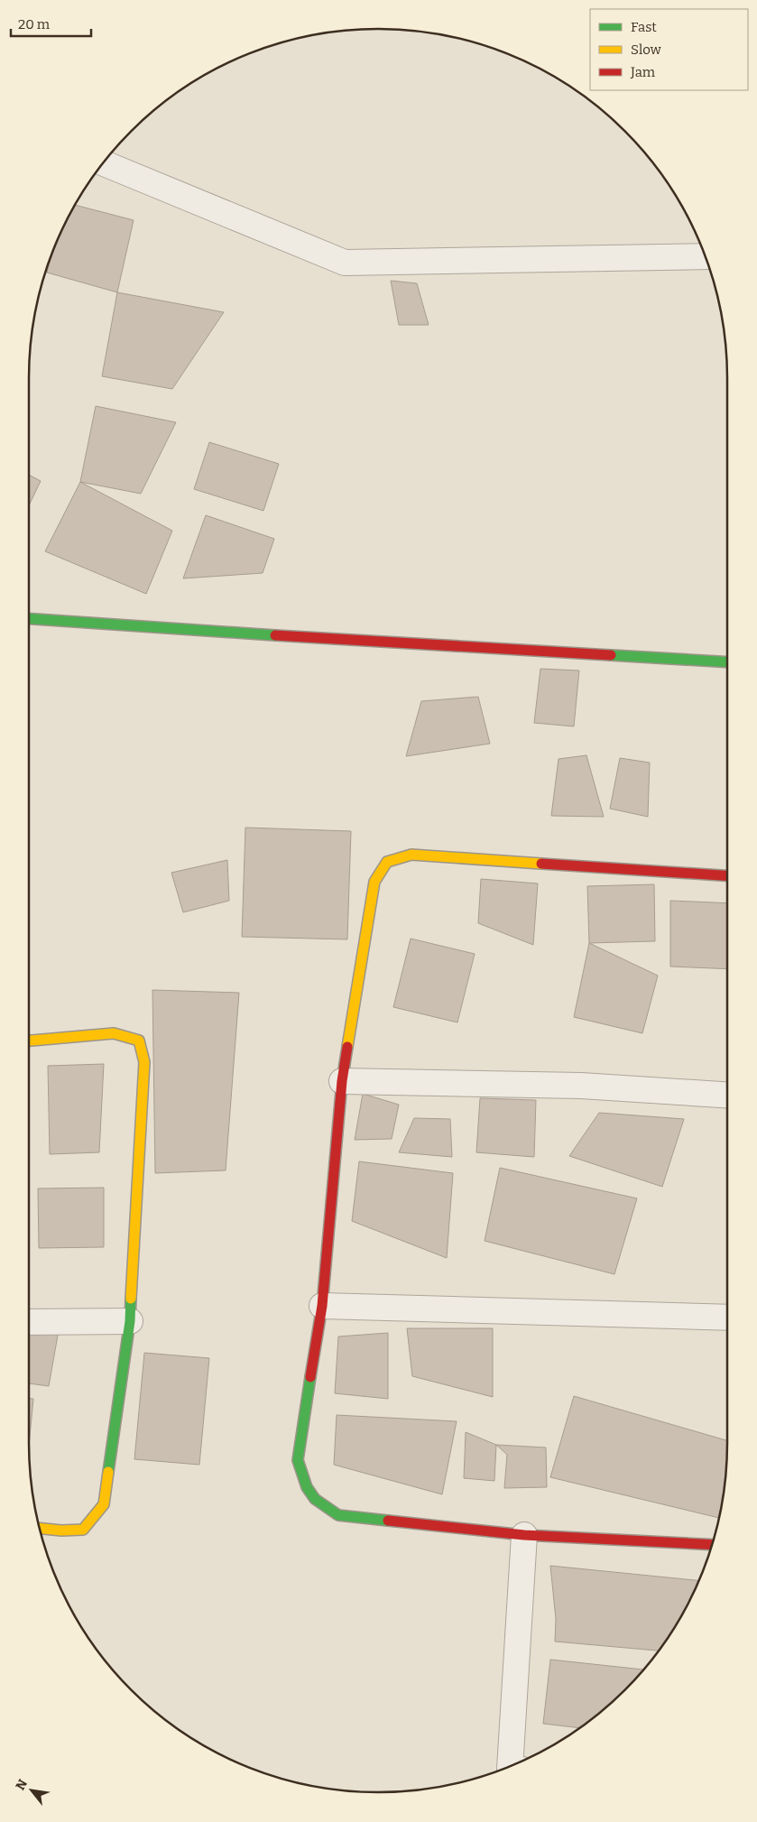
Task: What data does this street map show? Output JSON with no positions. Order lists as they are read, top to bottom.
{
  "legend": ["Fast", "Slow", "Jam"],
  "scale_bar": "20 m",
  "north": "top left"
}
